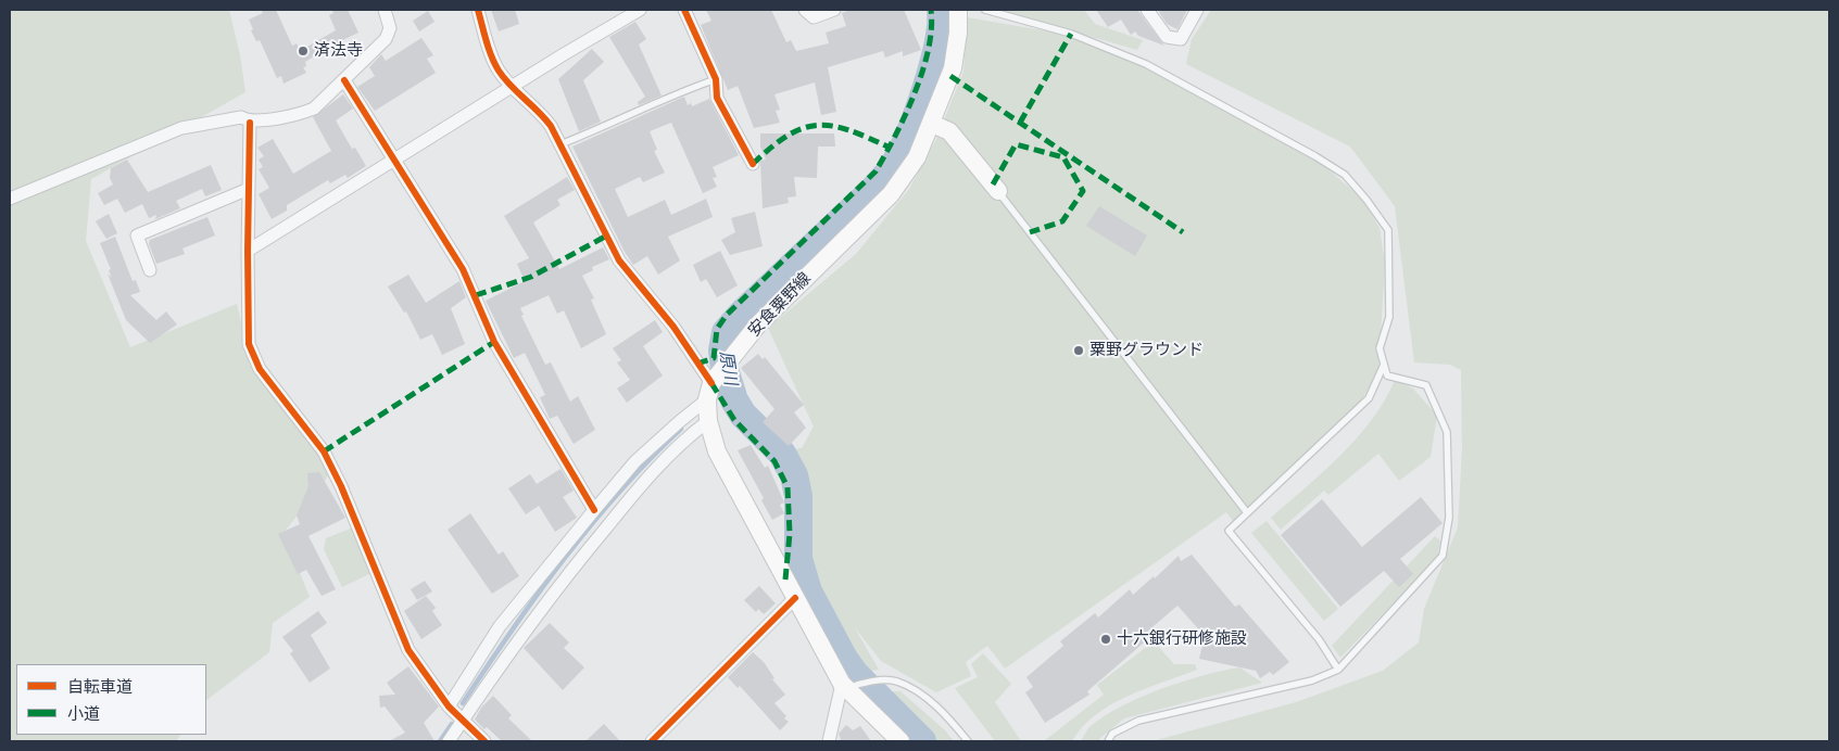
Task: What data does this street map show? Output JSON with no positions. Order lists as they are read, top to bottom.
{
  "streets": {
    "main road": ["安食粟野線"]
  },
  "water": ["原川"],
  "places": ["済法寺", "粟野グラウンド", "十六銀行研修施設"],
  "legend": ["自転車道", "小道"]
}
